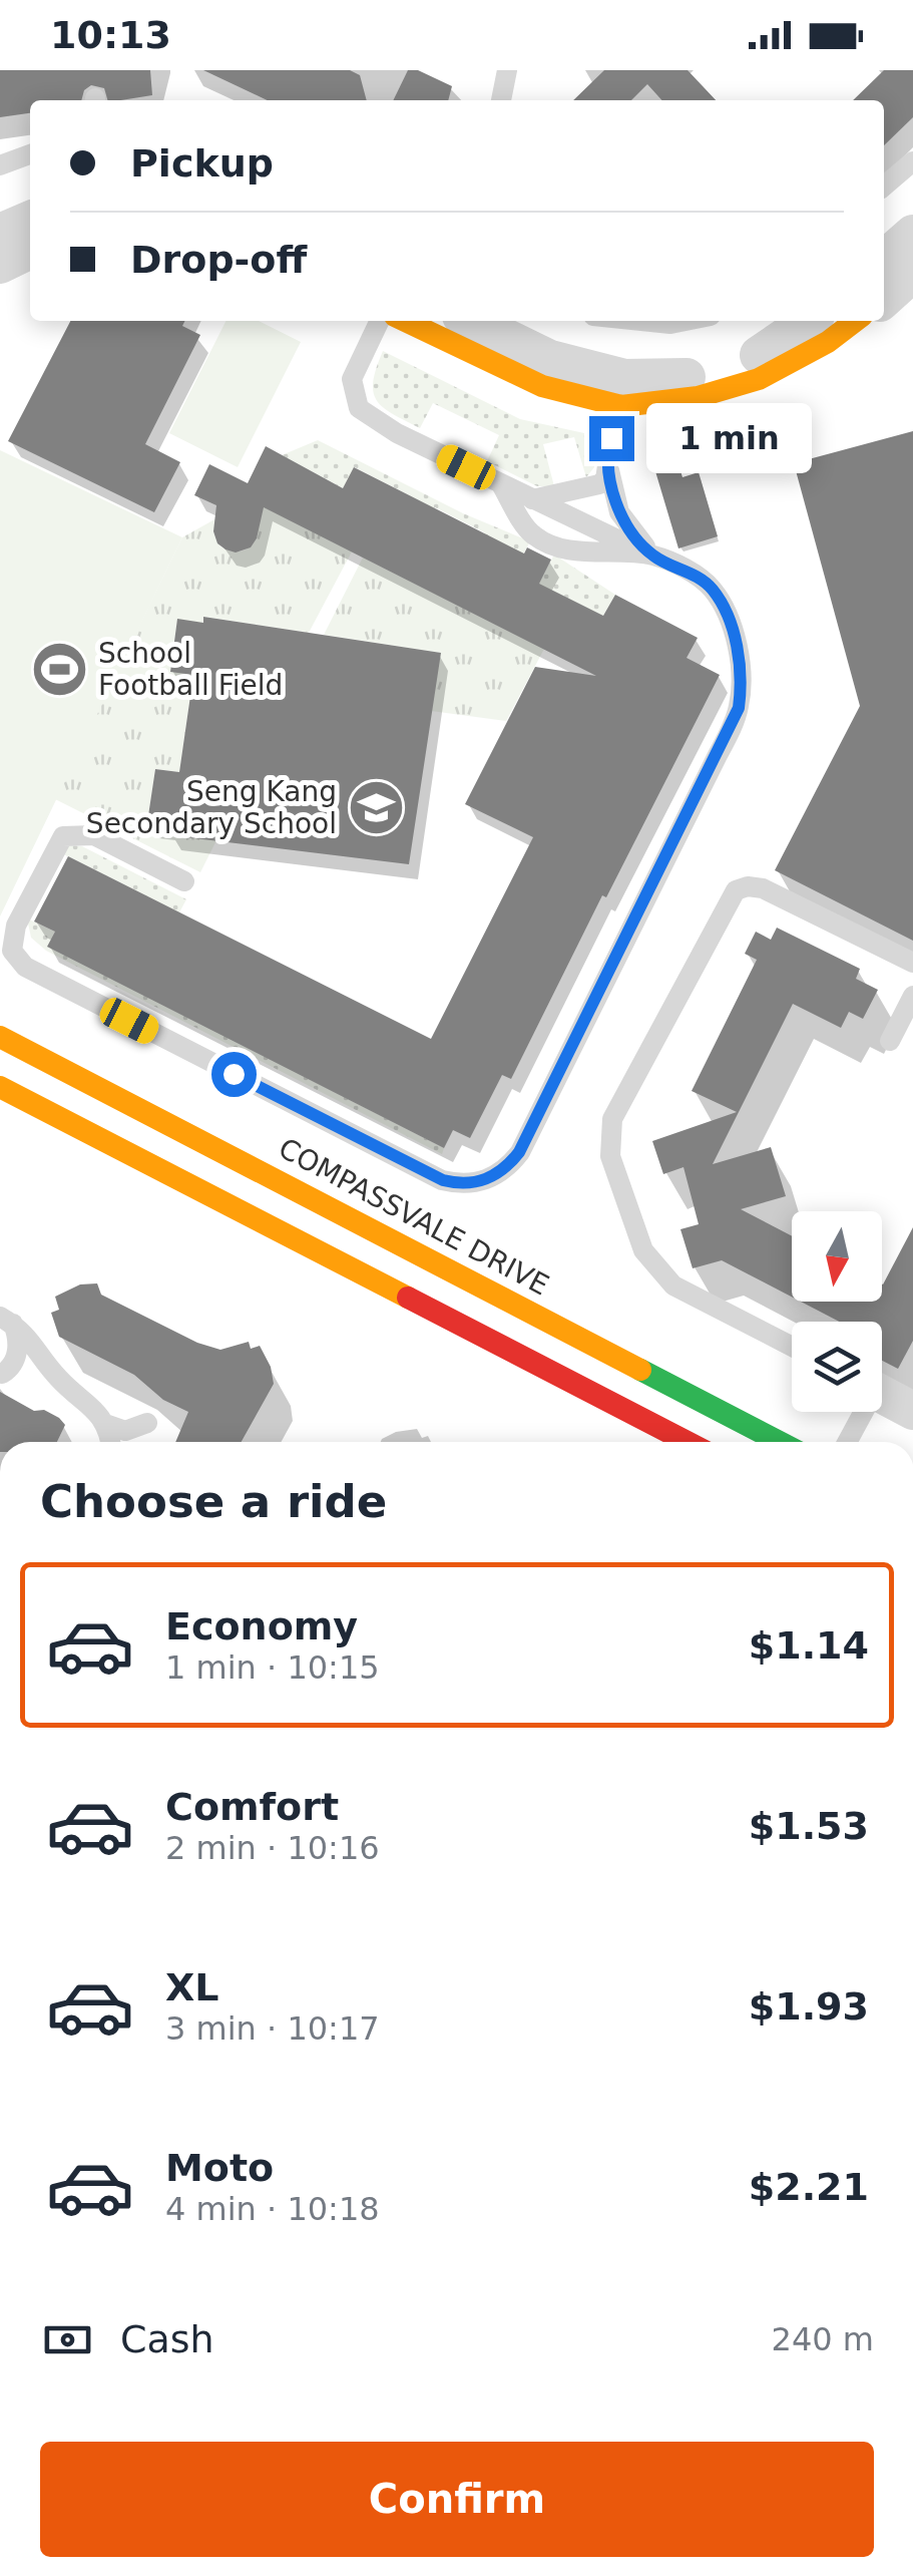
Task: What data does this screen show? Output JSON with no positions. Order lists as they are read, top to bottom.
{
  "streets": {
    "street": ["COMPASSVALE DRIVE"]
  },
  "places": {
    "sports": ["School Football Field"],
    "school or university": ["Seng Kang Secondary School"]
  },
  "north": "bottom",
  "page": {
    "status": "10:13",
    "banner": ["Pickup", "Drop-off"],
    "bubble": "1 min",
    "heading": "Choose a ride",
    "list": [
      {
        "name": "Economy",
        "note": "1 min · 10:15",
        "value": "$1.14"
      },
      {
        "name": "Comfort",
        "note": "2 min · 10:16",
        "value": "$1.53"
      },
      {
        "name": "XL",
        "note": "3 min · 10:17",
        "value": "$1.93"
      },
      {
        "name": "Moto",
        "note": "4 min · 10:18",
        "value": "$2.21"
      }
    ],
    "pay": ["Cash", "240 m"],
    "buttons": "Confirm"
  }
}
